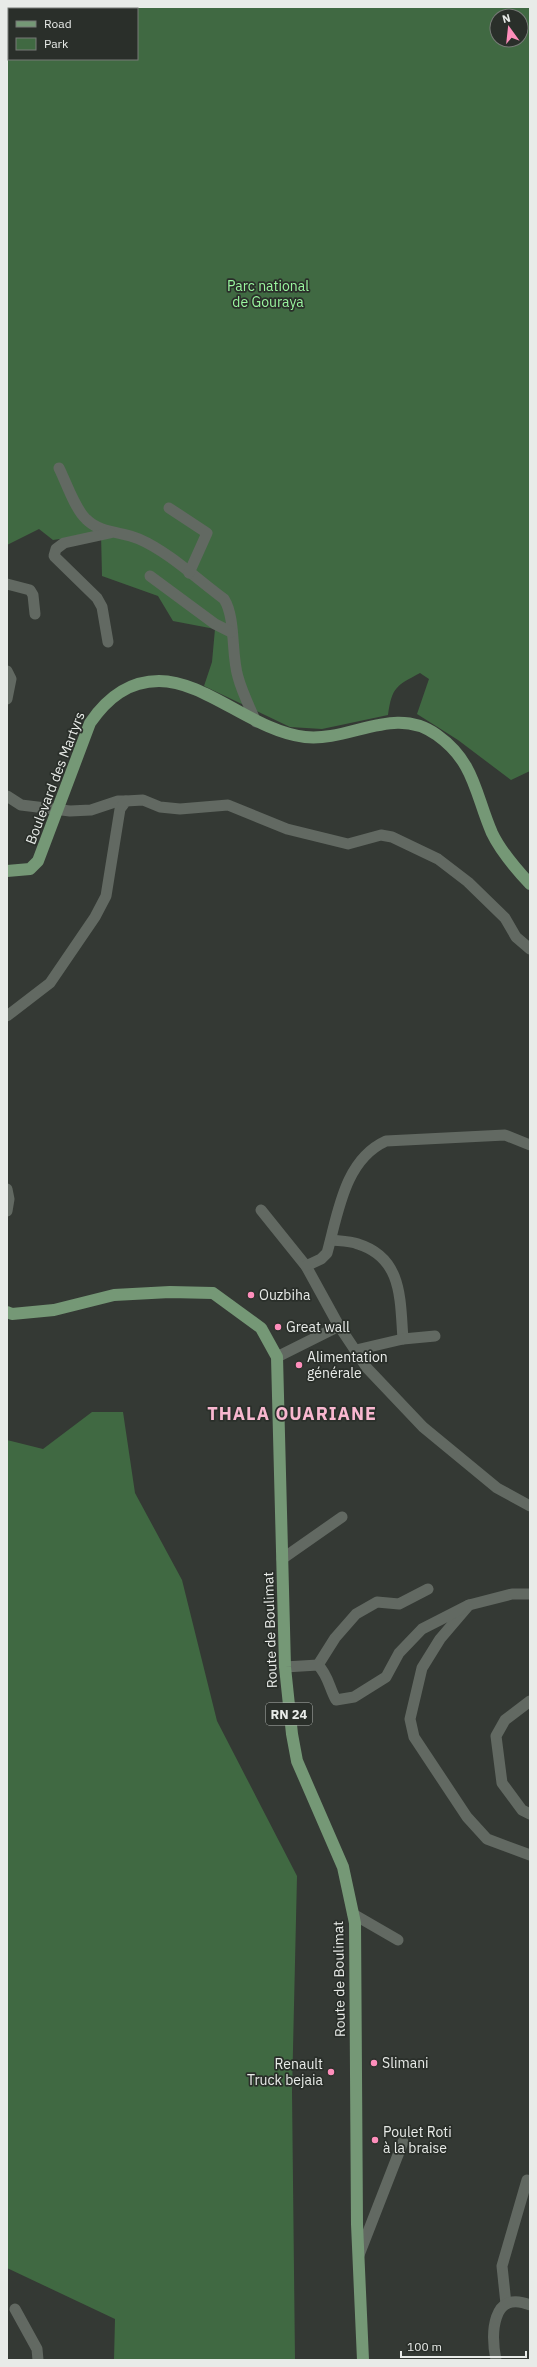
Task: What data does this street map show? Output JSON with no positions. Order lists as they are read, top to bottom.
{
  "streets": {
    "main road": ["Boulevard des Martyrs", "Route de Boulimat", "RN 24"]
  },
  "districts": ["THALA OUARIANE"],
  "parks": ["Parc national de Gouraya"],
  "places": [
    "Ouzbiha",
    "Great wall",
    "Alimentation générale",
    "Slimani",
    "Renault Truck bejaia",
    "Poulet Roti à la braise"
  ],
  "legend": ["Road", "Park"],
  "scale_bar": "100 m",
  "north": "top"
}
